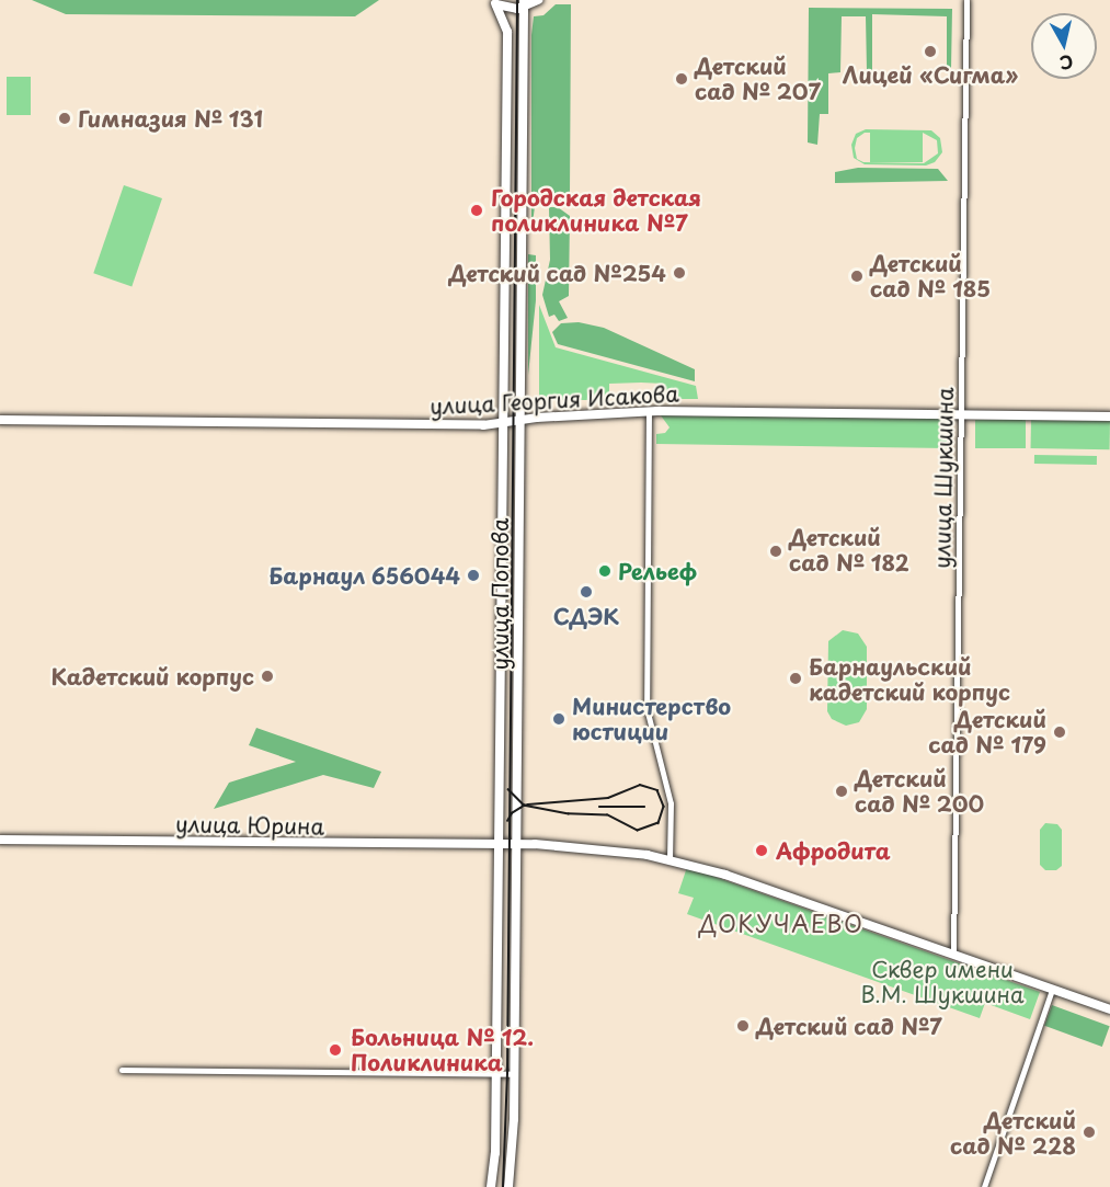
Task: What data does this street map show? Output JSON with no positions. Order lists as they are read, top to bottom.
{
  "streets": {
    "main road": ["улица Георгия Исакова", "улица Попова", "улица Юрина"],
    "street": ["улица Шукшина"]
  },
  "crossings": [
    ["улица Георгия Исакова", "улица Шукшина"],
    ["улица Георгия Исакова", "улица Попова"],
    ["улица Попова", "улица Юрина"]
  ],
  "districts": ["ДОКУЧАЕВО"],
  "parks": ["Сквер имени В.М. Шукшина"],
  "places": [
    "Лицей «Сигма»",
    "Детский сад № 207",
    "Гимназия № 131",
    "Городская детская поликлиника №7",
    "Детский сад №254",
    "Детский сад № 185",
    "Детский сад № 182",
    "Рельеф",
    "Барнаул 656044",
    "СДЭК",
    "Кадетский корпус",
    "Барнаульский кадетский корпус",
    "Министерство юстиции",
    "Детский сад № 179",
    "Детский сад № 200",
    "Афродита",
    "Детский сад №7",
    "Больница № 12. Поликлиника",
    "Детский сад № 228"
  ],
  "north": "bottom"
}
